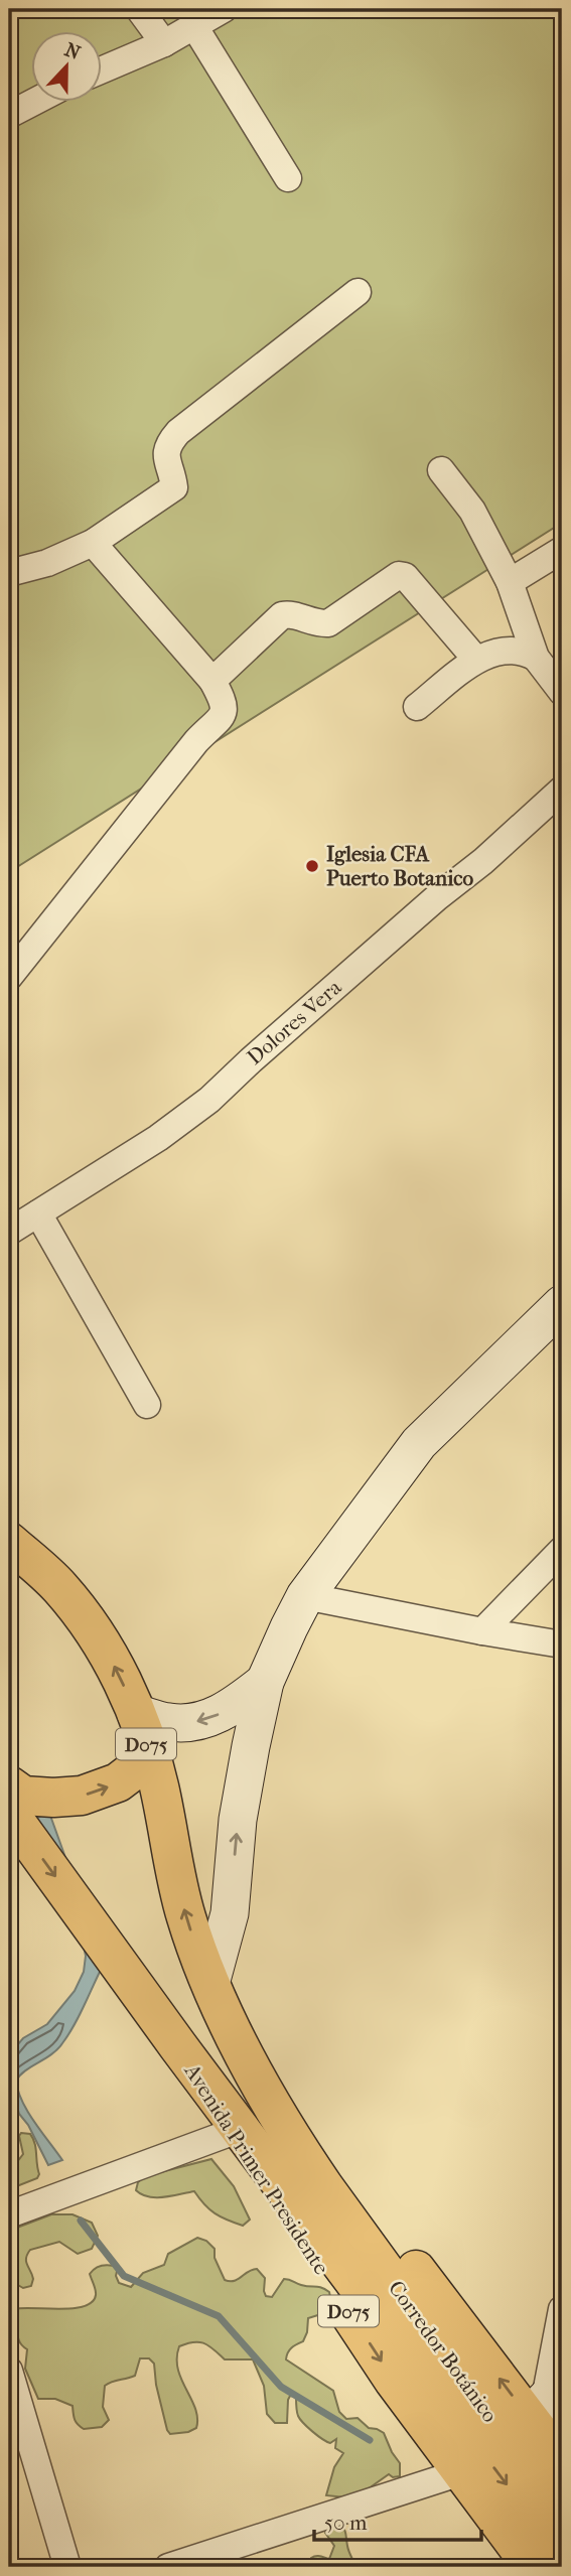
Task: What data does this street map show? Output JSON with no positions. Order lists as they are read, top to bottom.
{
  "streets": {
    "highway": ["D075", "Avenida Primer Presidente", "Corredor Botánico"],
    "street": ["Dolores Vera"]
  },
  "crossings": [
    ["D075", "Avenida Primer Presidente"],
    ["D075", "Corredor Botánico"]
  ],
  "places": ["Iglesia CFA Puerto Botanico"],
  "scale_bar": "50 m",
  "north": "top"
}
